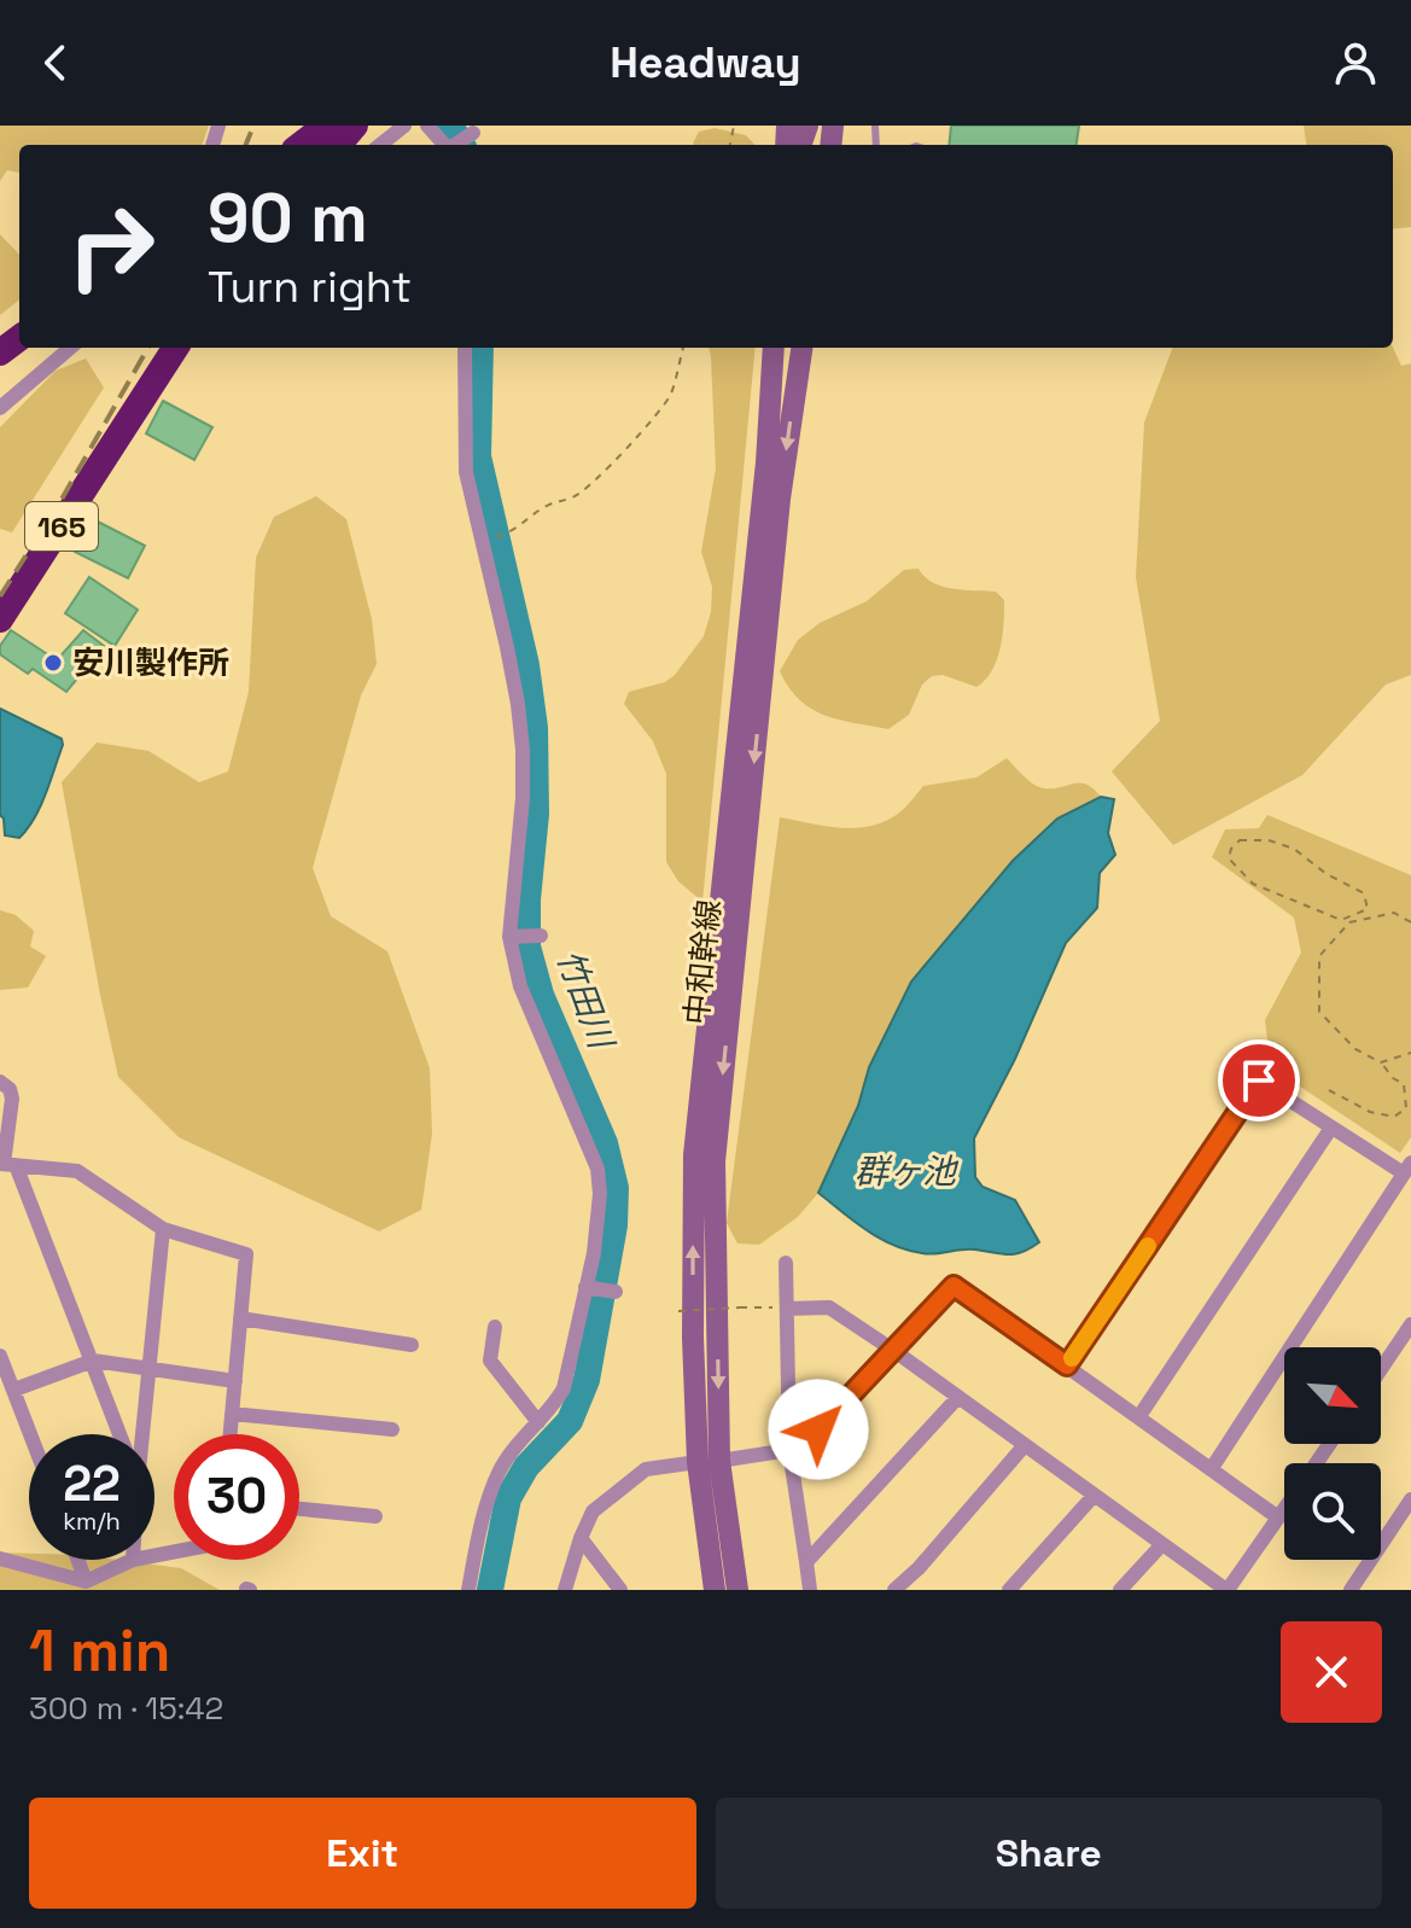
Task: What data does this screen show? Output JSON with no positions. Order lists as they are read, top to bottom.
{
  "streets": {
    "highway": ["165"],
    "main road": ["中和幹線"]
  },
  "water": ["竹田川", "群ヶ池"],
  "places": ["安川製作所"],
  "north": "bottom right",
  "page": {
    "header": "Headway",
    "turn": ["90 m", "Turn right"],
    "speed": "22 km/h",
    "limit": "30",
    "heading": ["1 min", "300 m · 15:42"],
    "buttons": ["Exit", "Share"]
  }
}
